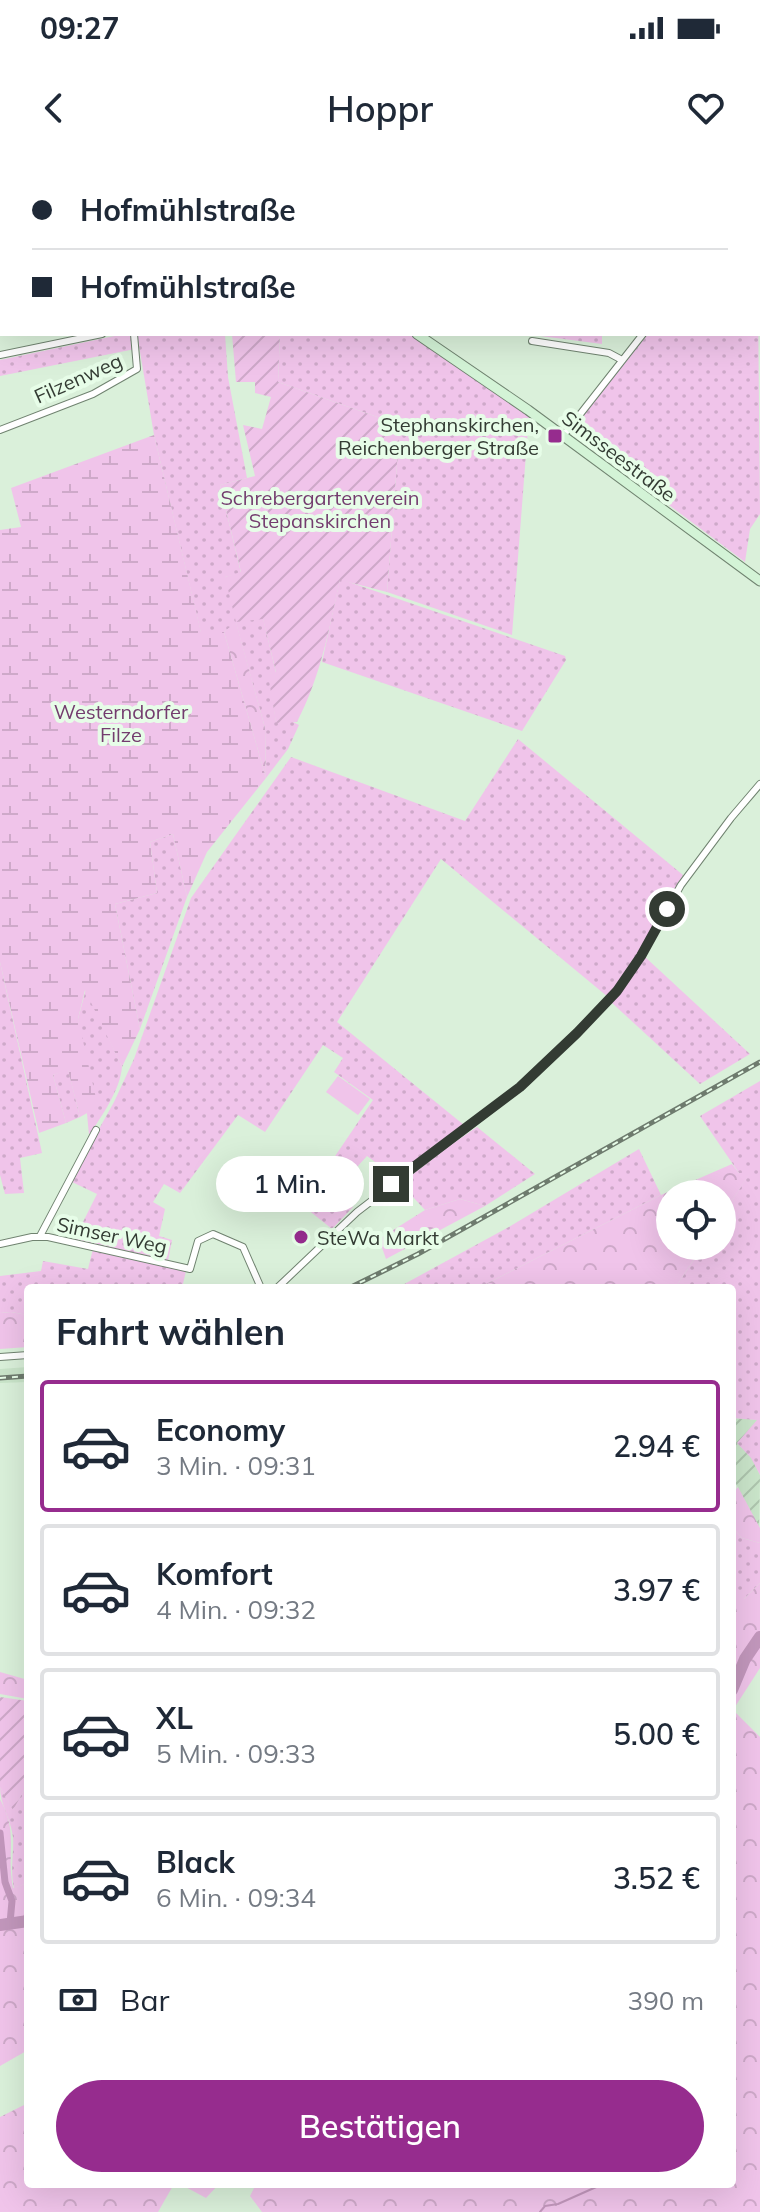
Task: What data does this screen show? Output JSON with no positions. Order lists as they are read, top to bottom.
{
  "streets": {
    "main road": ["Simsseestraße"],
    "street": ["Filzenweg", "Simser Weg"]
  },
  "parks": ["Schrebergartenverein Stepanskirchen", "Westerndorfer Filze"],
  "places": {
    "transit": ["Stephanskirchen, Reichenberger Straße"],
    "other": ["SteWa Markt"]
  },
  "page": {
    "status": "09:27",
    "header": "Hoppr",
    "banner": ["Hofmühlstraße", "Hofmühlstraße"],
    "bubble": "1 Min.",
    "heading": "Fahrt wählen",
    "list": [
      {
        "name": "Economy",
        "note": "3 Min. · 09:31",
        "value": "2.94 €"
      },
      {
        "name": "Komfort",
        "note": "4 Min. · 09:32",
        "value": "3.97 €"
      },
      {
        "name": "XL",
        "note": "5 Min. · 09:33",
        "value": "5.00 €"
      },
      {
        "name": "Black",
        "note": "6 Min. · 09:34",
        "value": "3.52 €"
      }
    ],
    "pay": ["Bar", "390 m"],
    "buttons": "Bestätigen"
  }
}
